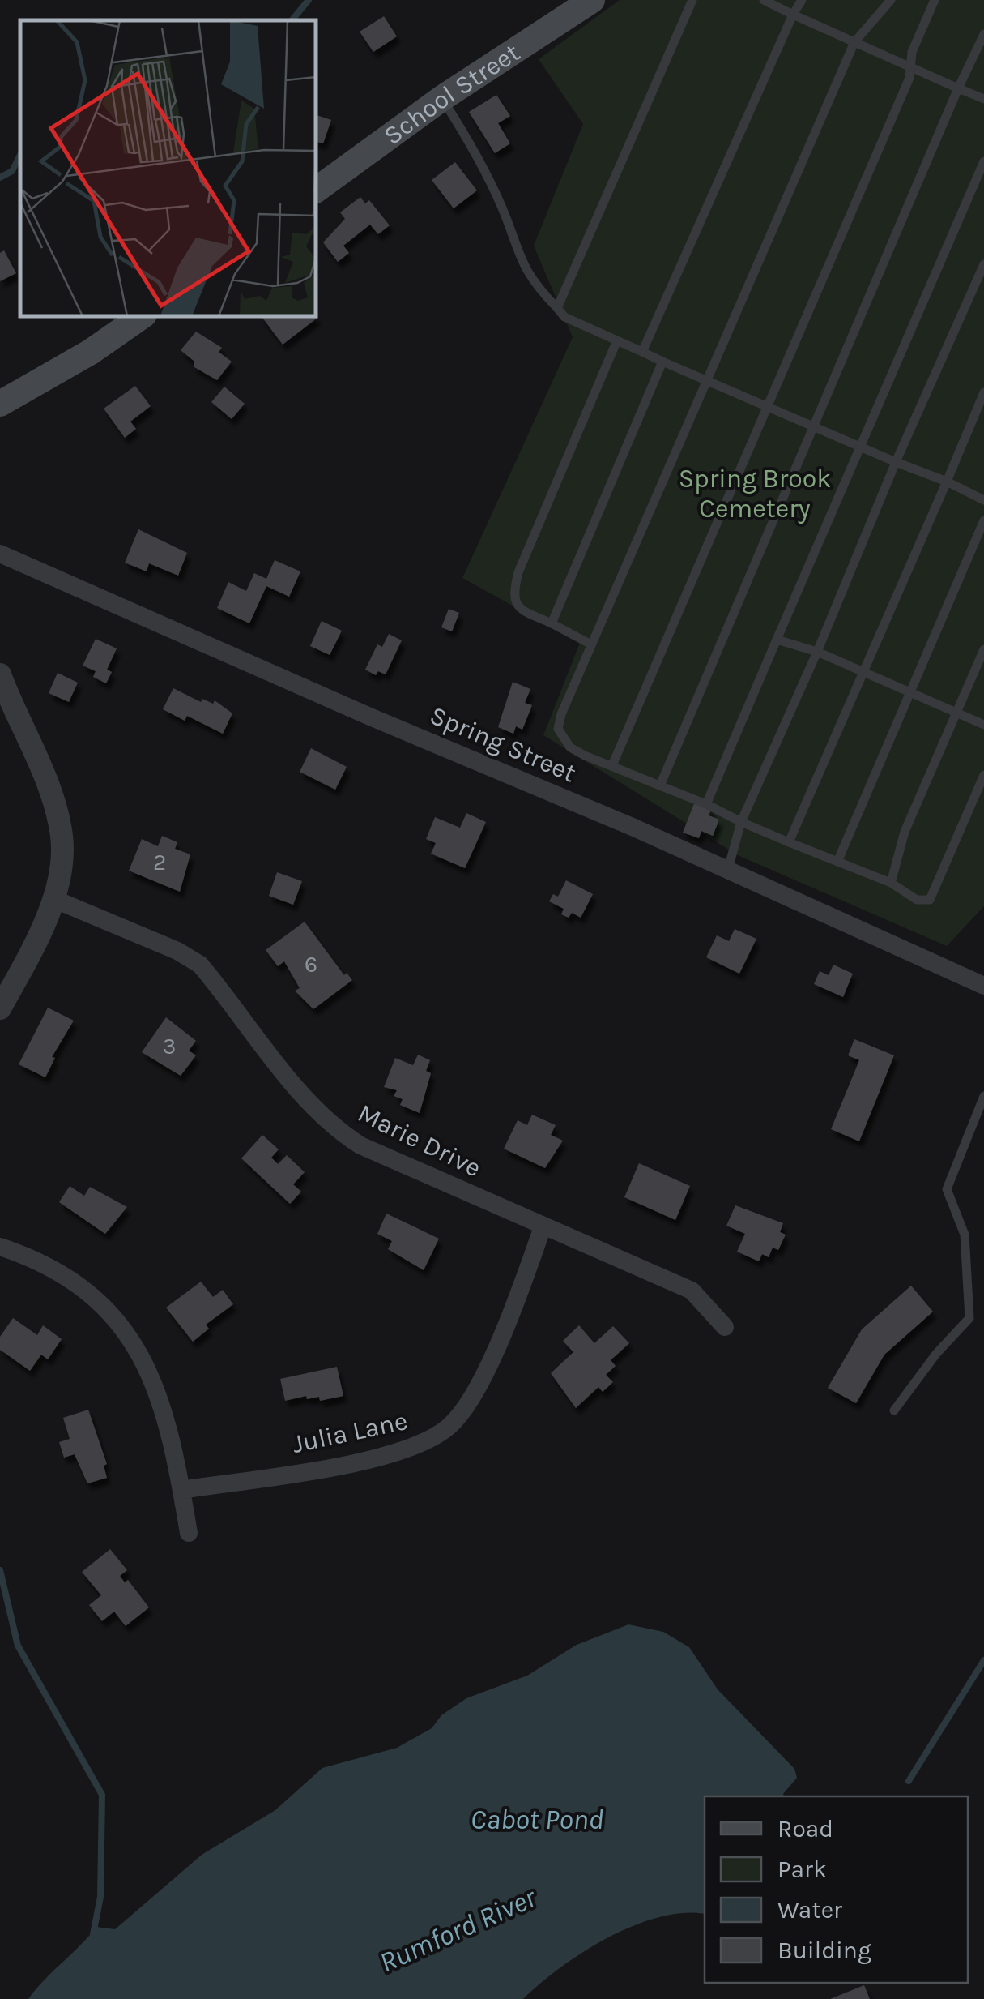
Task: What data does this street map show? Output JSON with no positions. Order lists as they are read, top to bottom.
{
  "streets": {
    "main road": ["School Street"],
    "street": ["Spring Street", "Marie Drive", "Julia Lane"]
  },
  "crossings": [
    ["Marie Drive", "Julia Lane"]
  ],
  "water": ["Cabot Pond", "Rumford River"],
  "parks": ["Spring Brook Cemetery"],
  "house_numbers": ["2", "6", "3"],
  "legend": [
    "Road",
    "Park",
    "Water",
    "Building"
  ]
}
